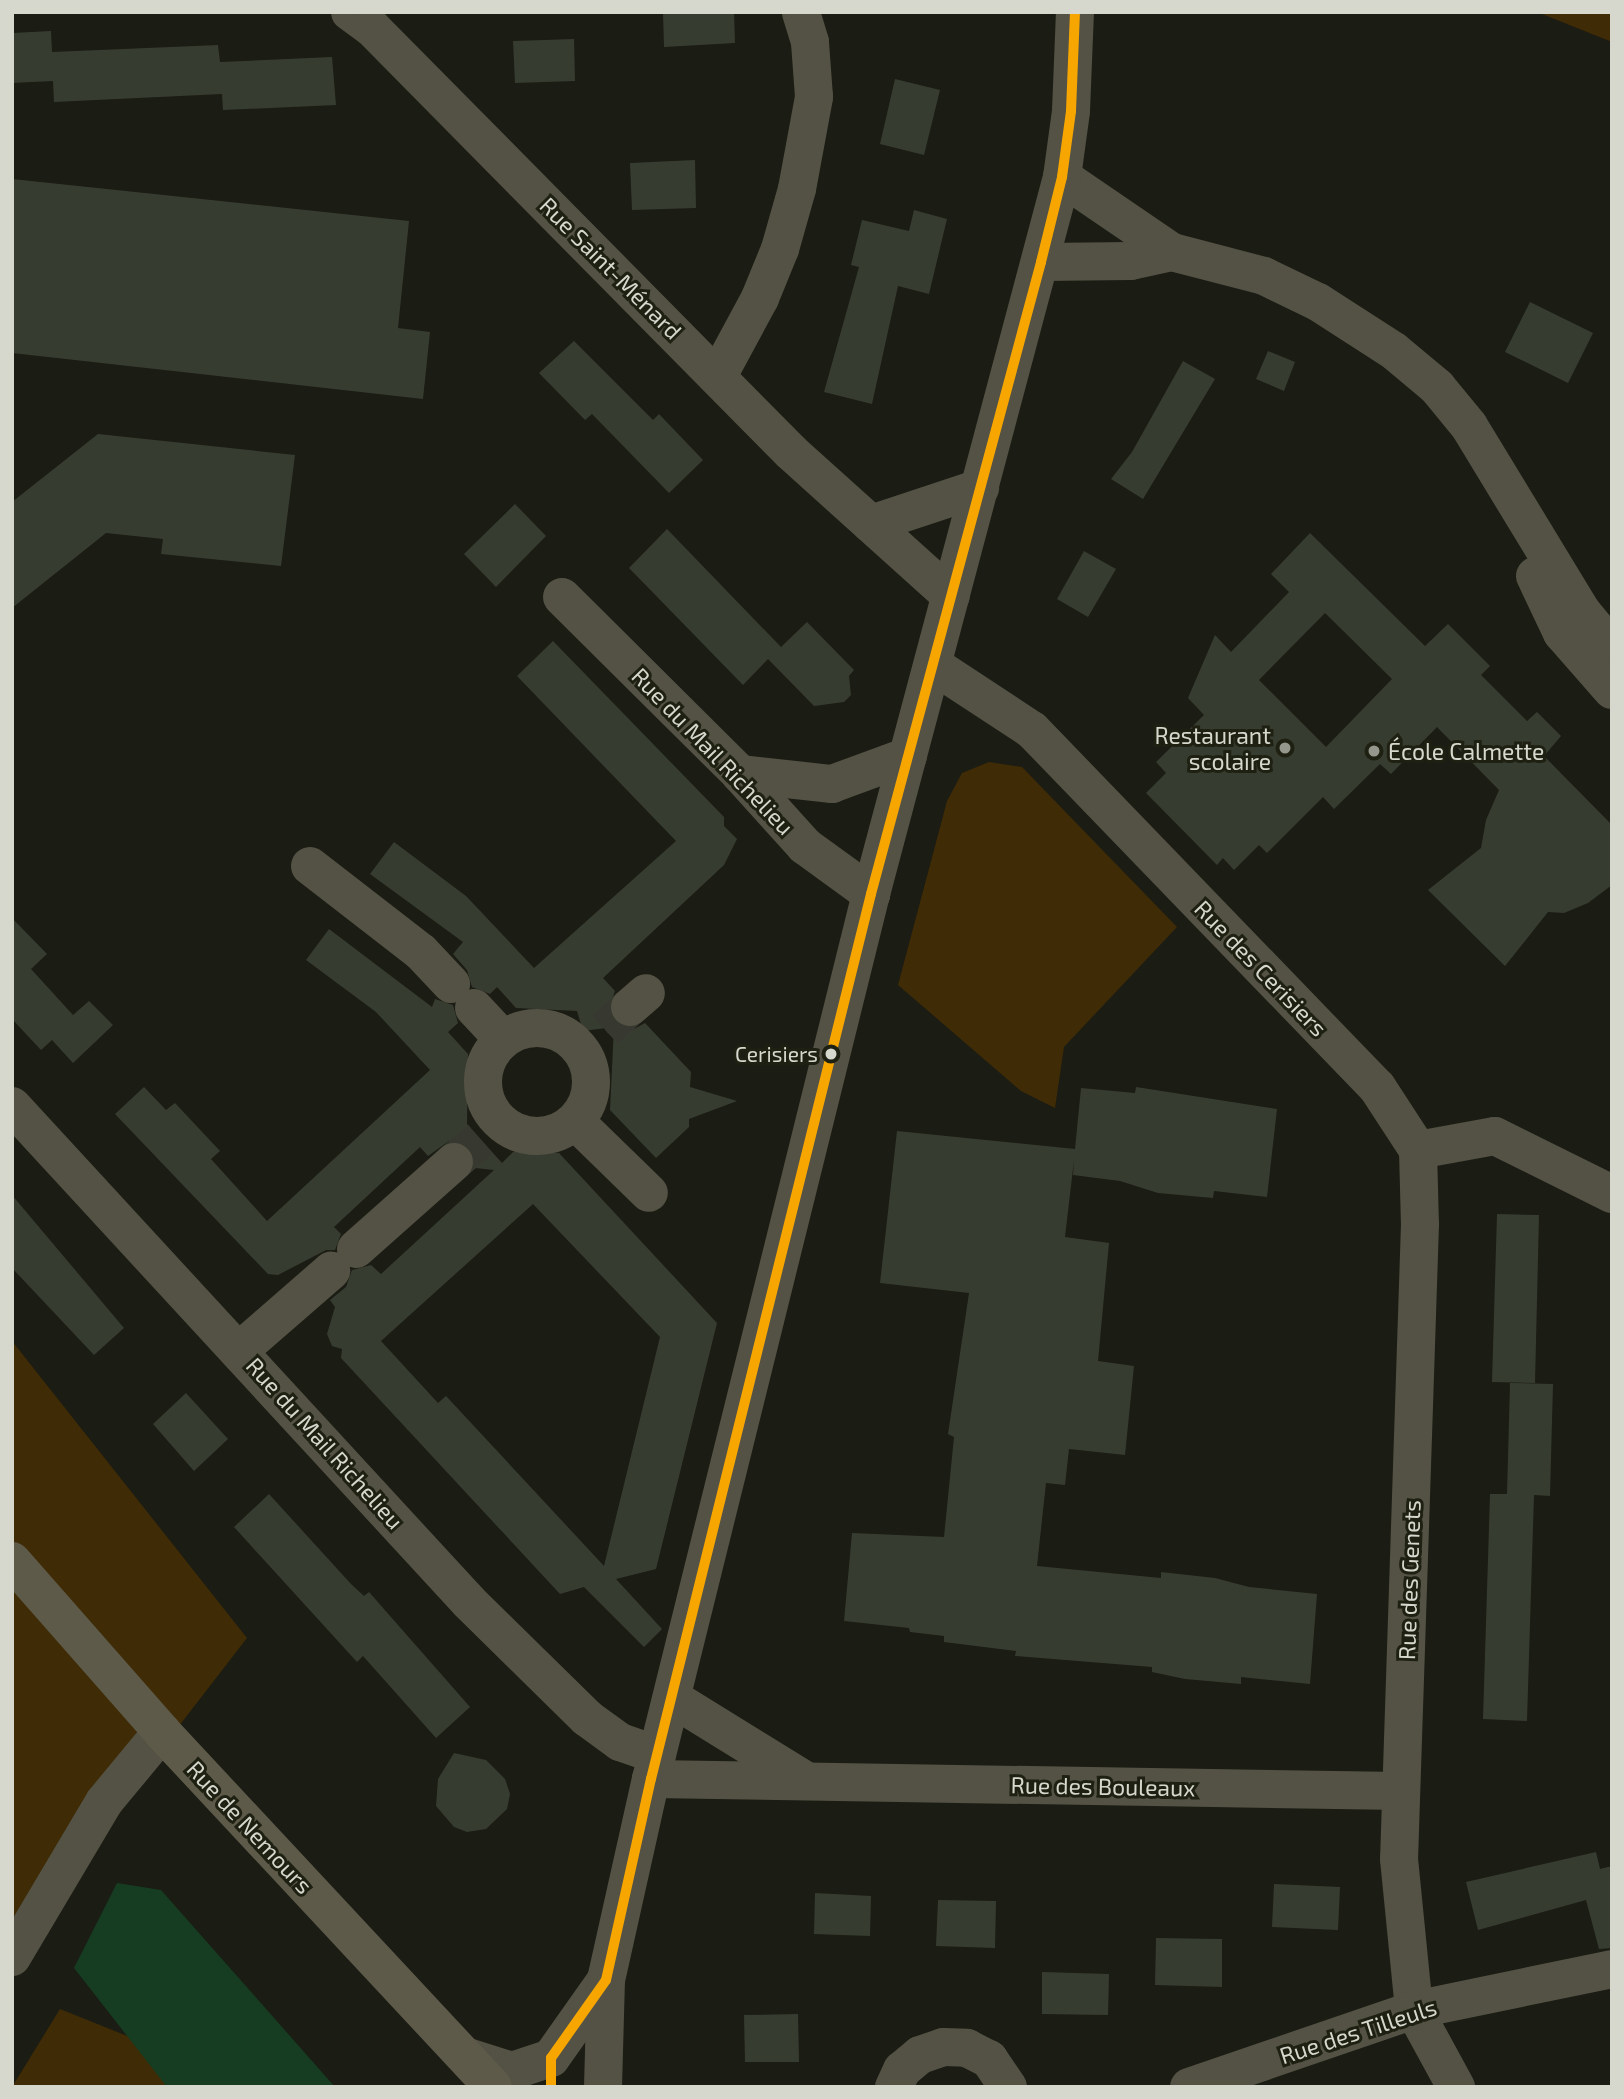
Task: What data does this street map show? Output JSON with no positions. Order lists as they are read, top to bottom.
{
  "streets": {
    "main road": ["Rue de Nemours"],
    "street": [
      "Rue Saint-Ménard",
      "Rue du Mail Richelieu",
      "Rue des Cerisiers",
      "Rue des Genets",
      "Rue des Bouleaux",
      "Rue des Tilleuls"
    ]
  },
  "crossings": [
    ["Rue du Mail Richelieu", "Rue des Bouleaux"],
    ["Rue des Cerisiers", "Rue des Genets"],
    ["Rue des Genets", "Rue des Bouleaux"],
    ["Rue des Genets", "Rue des Tilleuls"]
  ],
  "places": ["Restaurant scolaire", "École Calmette", "Cerisiers"]
}
